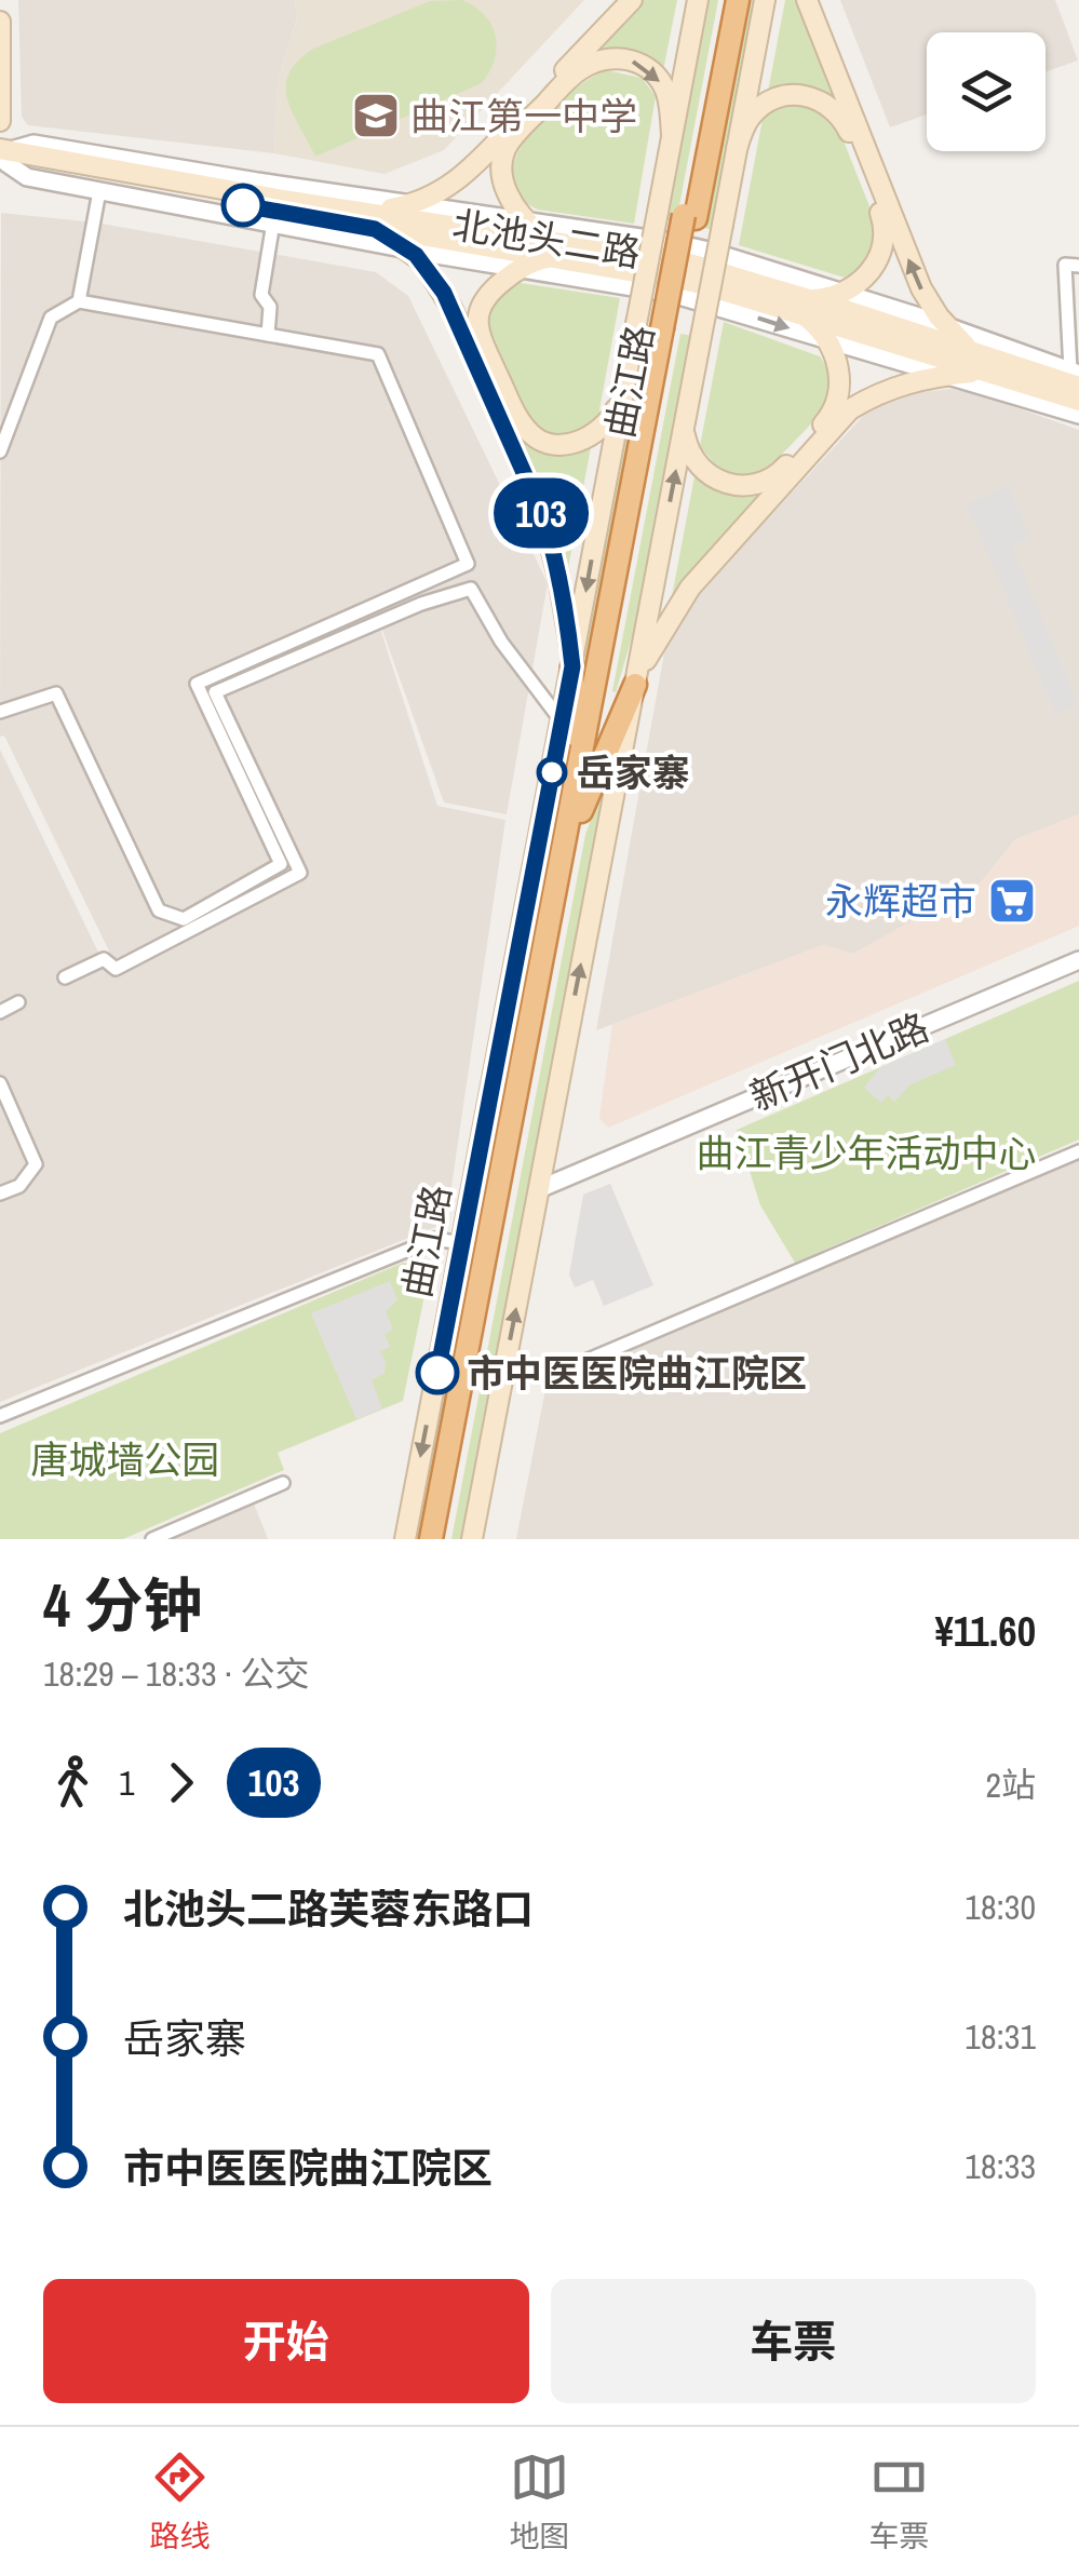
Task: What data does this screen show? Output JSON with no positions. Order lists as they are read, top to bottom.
{
  "streets": {
    "highway": ["曲江路"],
    "main road": ["北池头二路"],
    "street": ["新开门北路"]
  },
  "crossings": [
    ["曲江路", "新开门北路"]
  ],
  "parks": ["曲江青少年活动中心", "唐城墙公园"],
  "places": {
    "school or university": ["曲江第一中学"],
    "other": ["岳家寨", "市中医医院曲江院区"],
    "supermarket": ["永辉超市"]
  },
  "lines": ["bus line 103"],
  "page": {
    "on_map": "103",
    "heading": ["4 分钟", "18:29 – 18:33 · 公交", "¥11.60"],
    "legs": ["1", "103", "2站"],
    "list": [
      {
        "name": "北池头二路芙蓉东路口",
        "value": "18:30"
      },
      {
        "name": "岳家寨",
        "value": "18:31"
      },
      {
        "name": "市中医医院曲江院区",
        "value": "18:33"
      }
    ],
    "buttons": ["开始", "车票"],
    "tabs": ["路线", "地图", "车票"]
  }
}
